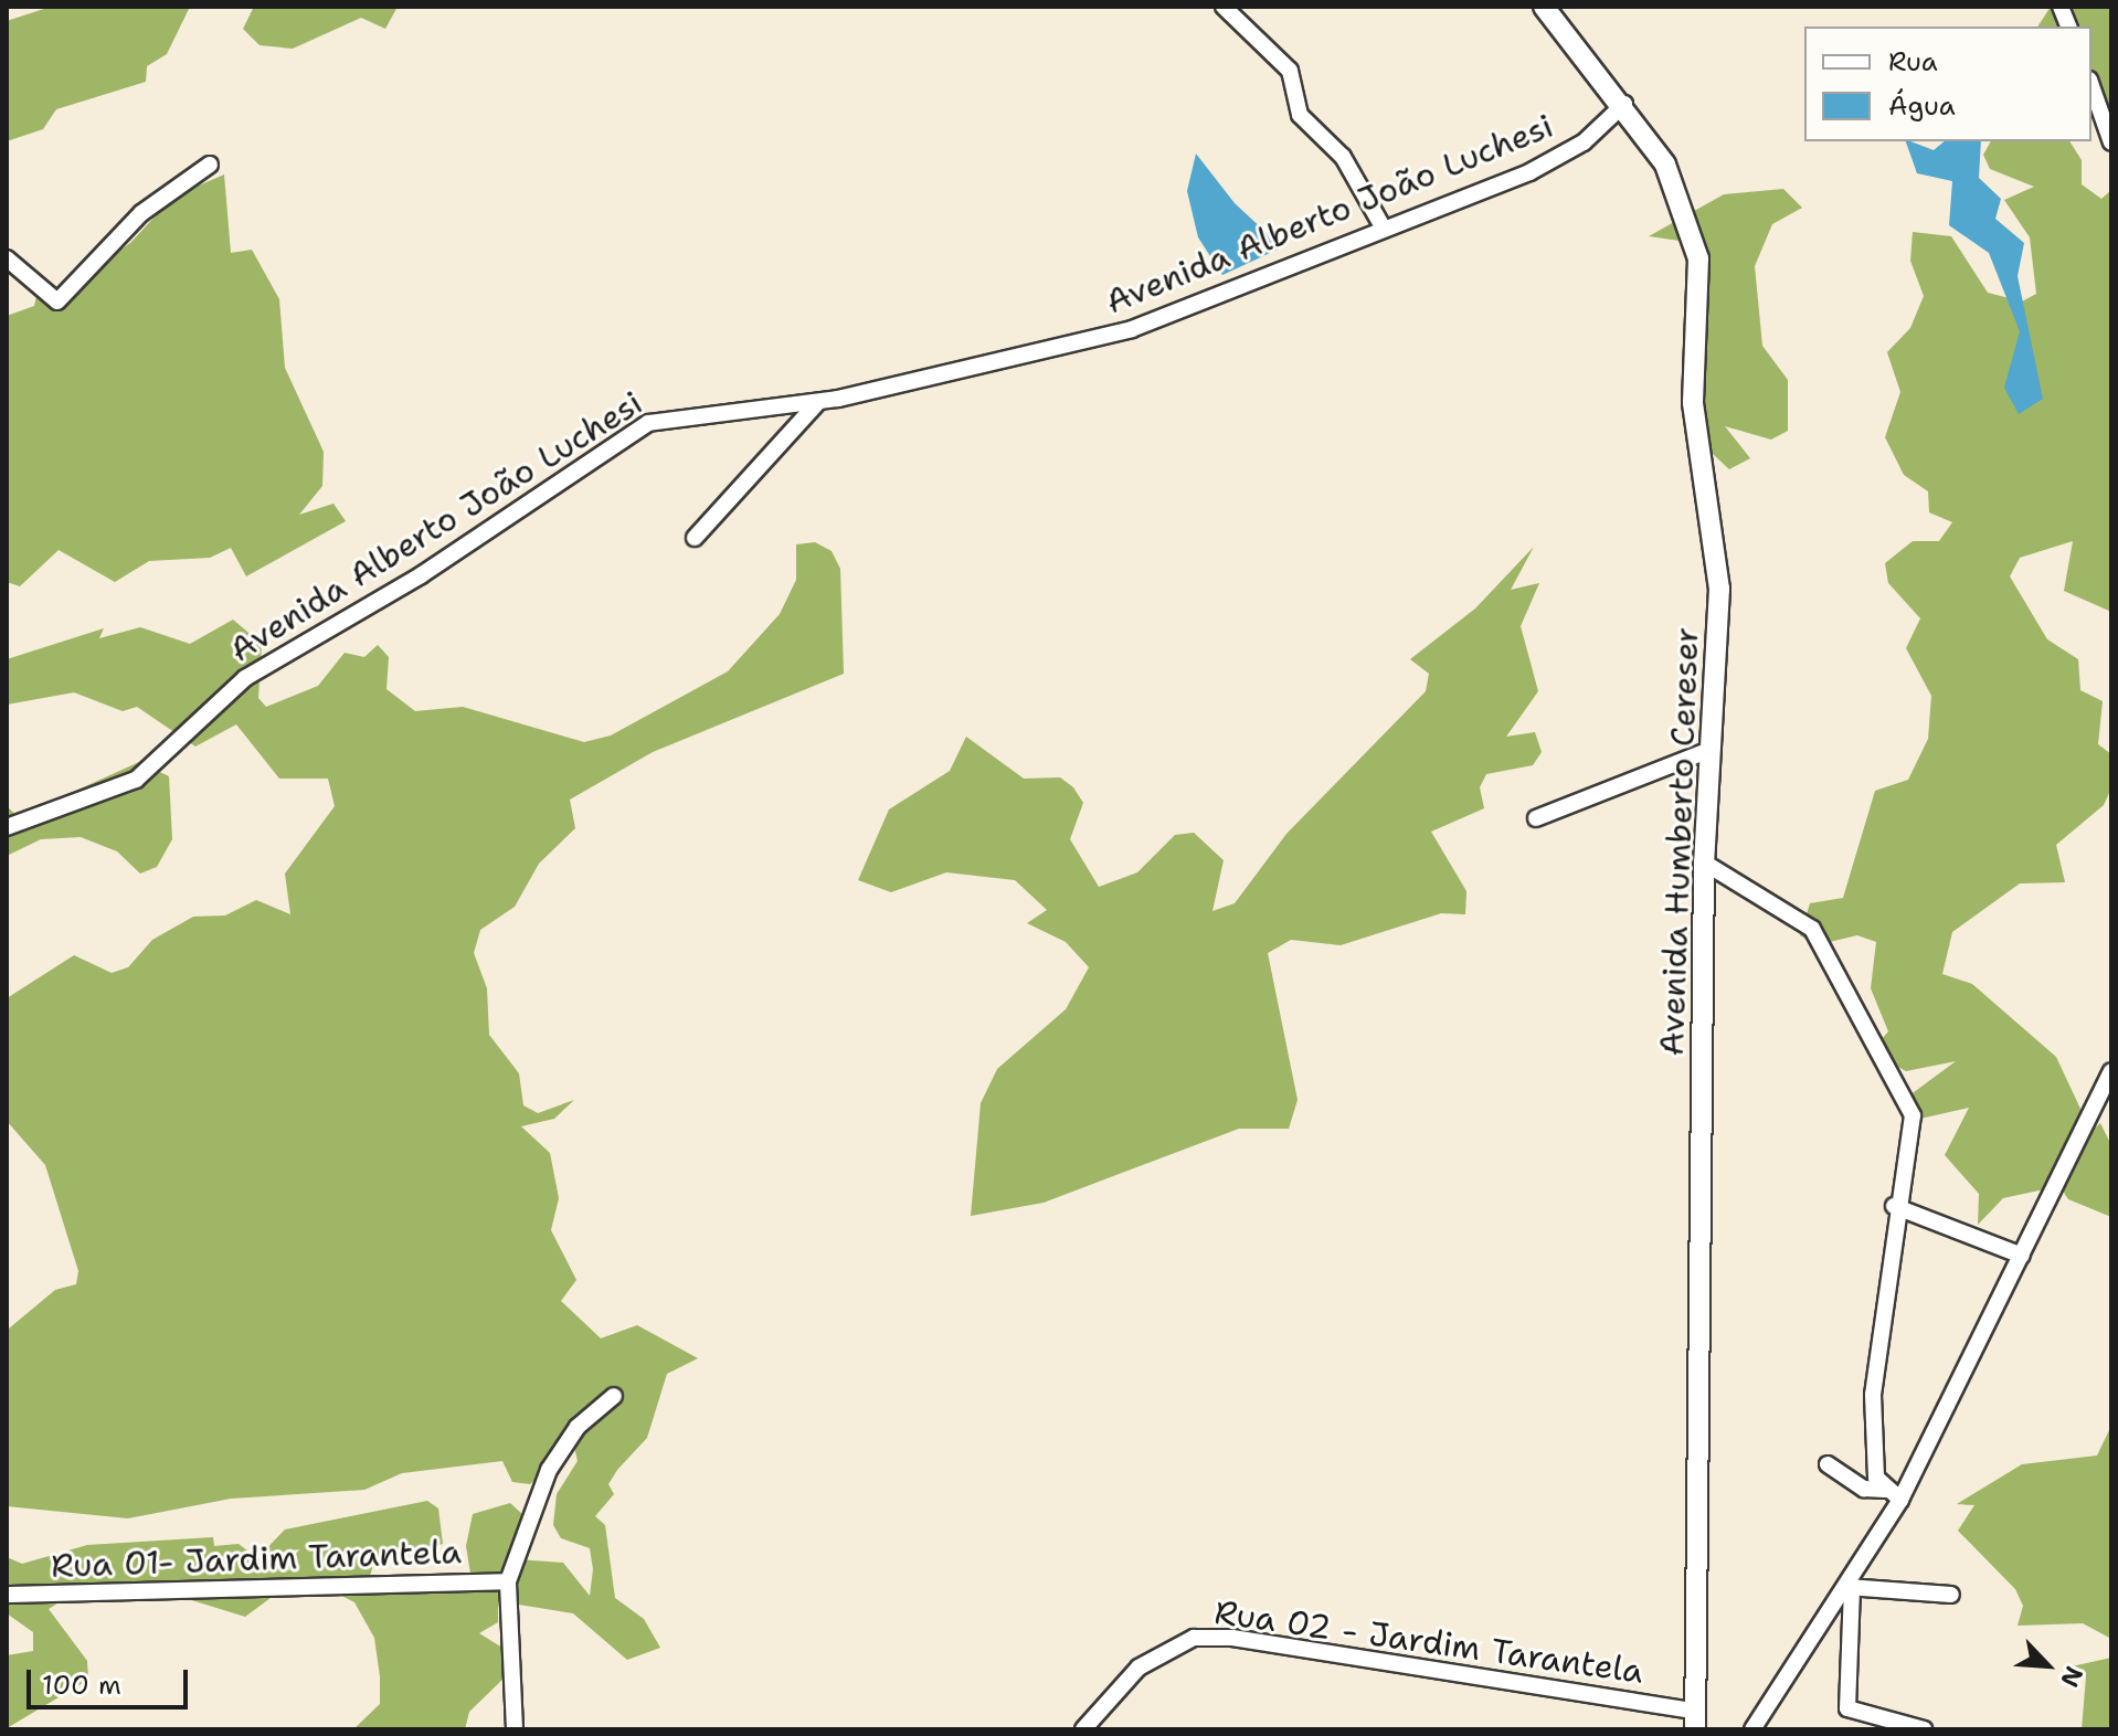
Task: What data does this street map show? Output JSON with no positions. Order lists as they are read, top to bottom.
{
  "streets": {
    "main road": ["Avenida Humberto Cereser"],
    "street": ["Avenida Alberto João Luchesi", "Rua 01- Jardim Tarantela", "Rua 02 - Jardim Tarantela"]
  },
  "crossings": [
    ["Avenida Alberto João Luchesi", "Avenida Humberto Cereser"],
    ["Avenida Humberto Cereser", "Rua 02 - Jardim Tarantela"]
  ],
  "legend": ["Rua", "Água"],
  "scale_bar": "100 m",
  "north": "bottom right"
}
